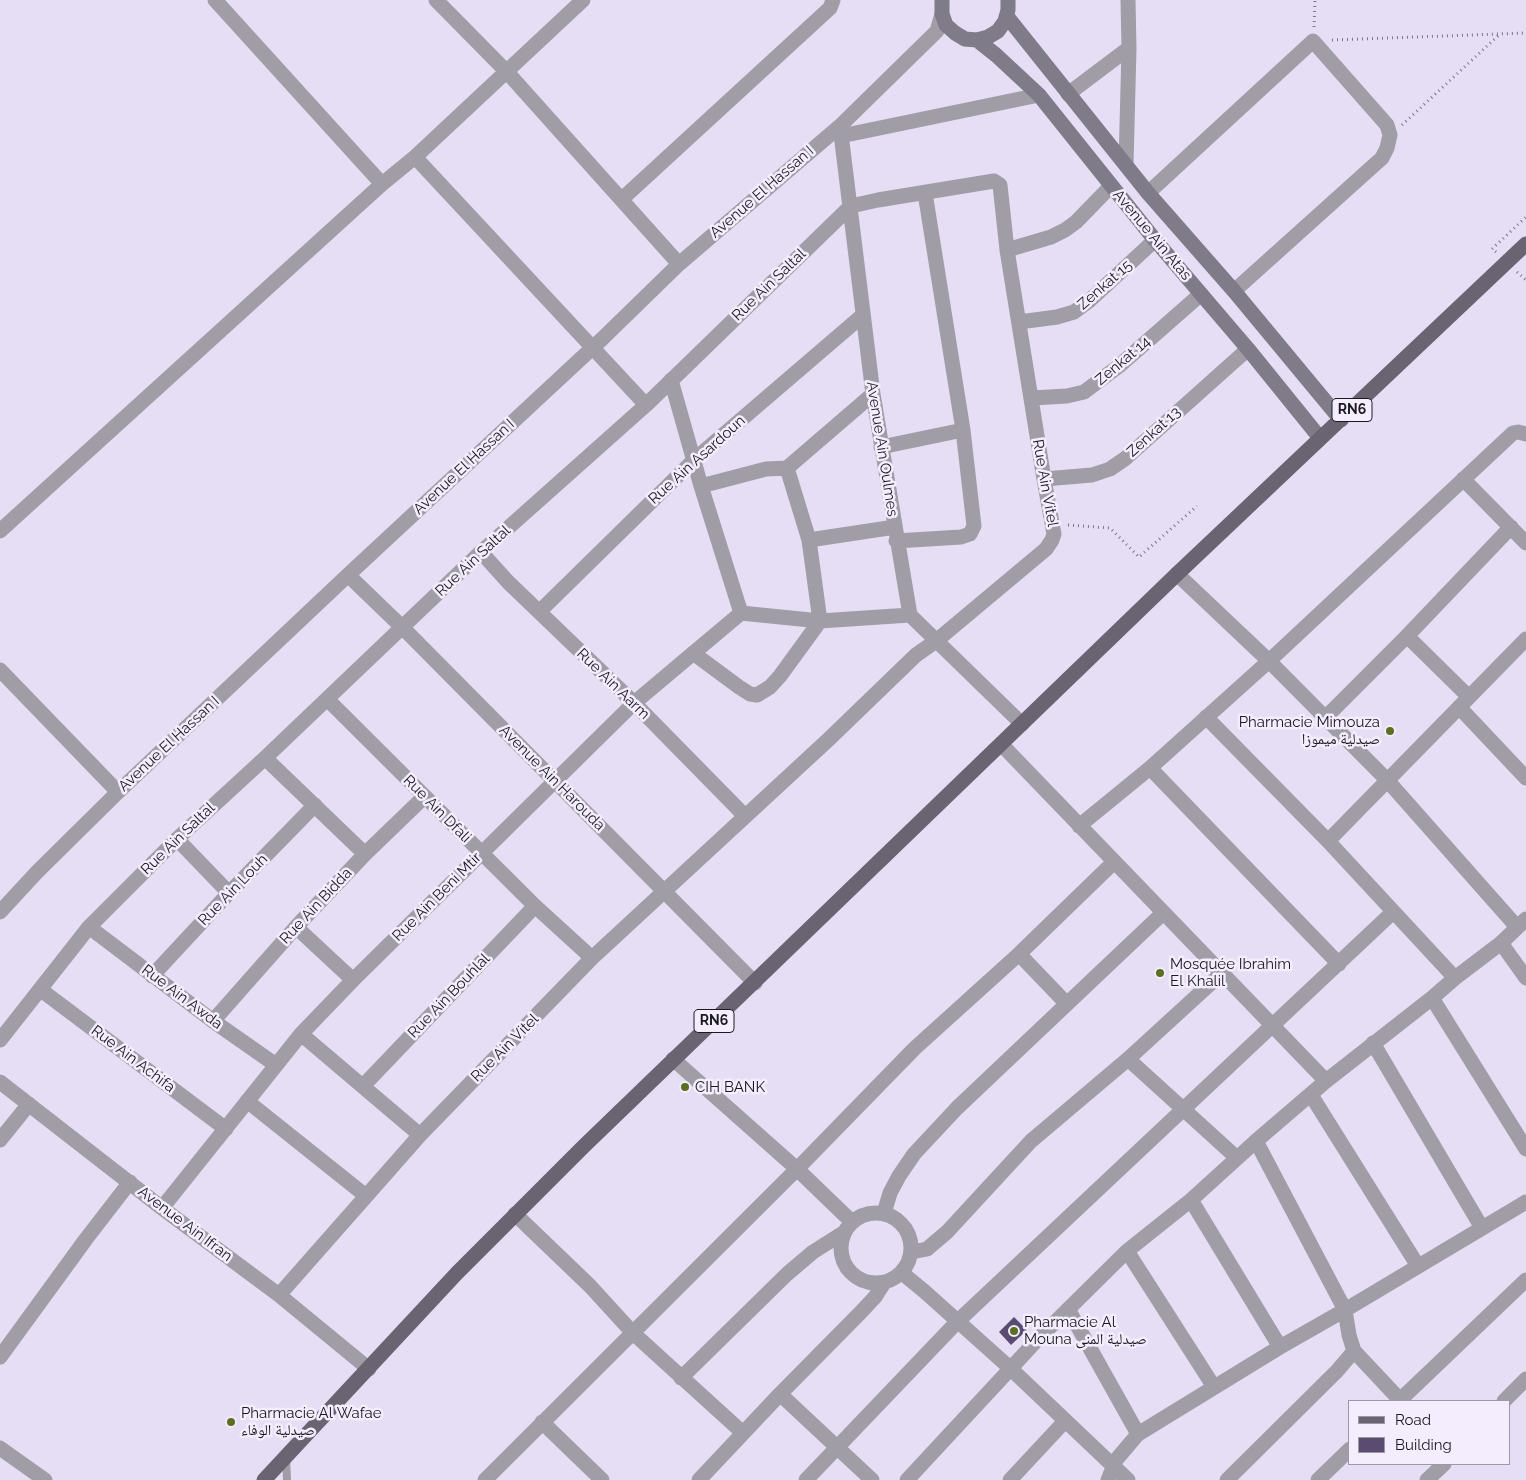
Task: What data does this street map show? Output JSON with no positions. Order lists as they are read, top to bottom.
{
  "streets": {
    "main road": ["RN6"],
    "street": [
      "Avenue El Hassan I",
      "Avenue Ain Atas",
      "Rue Ain Saltal",
      "Zenkat 15",
      "Zenkat 14",
      "Zenkat 13",
      "Avenue Ain Oulmes",
      "Rue Ain Asardoun",
      "Rue Ain Vitel",
      "Rue Ain Aarm",
      "Avenue Ain Harouda",
      "Rue Ain Dfali",
      "Rue Ain Louh",
      "Rue Ain Beni Mtir",
      "Rue Ain Bidda",
      "Rue Ain Bouhlal",
      "Rue Ain Awda",
      "Rue Ain Achifa",
      "Avenue Ain Ifran"
    ]
  },
  "crossings": [
    ["Avenue El Hassan I", "Avenue Ain Oulmes"],
    ["Avenue El Hassan I", "Avenue Ain Harouda"],
    ["Avenue Ain Atas", "Zenkat 15"],
    ["Avenue Ain Atas", "Zenkat 14"],
    ["Avenue Ain Atas", "RN6"],
    ["Avenue Ain Atas", "Zenkat 13"],
    ["Rue Ain Saltal", "Avenue Ain Oulmes"],
    ["Rue Ain Saltal", "Rue Ain Aarm"],
    ["Rue Ain Saltal", "Avenue Ain Harouda"],
    ["Rue Ain Saltal", "Rue Ain Dfali"],
    ["Rue Ain Saltal", "Rue Ain Awda"],
    ["Rue Ain Saltal", "Rue Ain Achifa"],
    ["Zenkat 15", "Rue Ain Vitel"],
    ["Zenkat 14", "Rue Ain Vitel"],
    ["RN6", "Avenue Ain Harouda"],
    ["RN6", "Avenue Ain Ifran"],
    ["Zenkat 13", "Rue Ain Vitel"],
    ["Avenue Ain Oulmes", "Rue Ain Asardoun"],
    ["Rue Ain Asardoun", "Rue Ain Aarm"],
    ["Rue Ain Vitel", "Rue Ain Aarm"],
    ["Rue Ain Vitel", "Avenue Ain Harouda"],
    ["Rue Ain Vitel", "Rue Ain Dfali"],
    ["Rue Ain Vitel", "Avenue Ain Ifran"],
    ["Rue Ain Aarm", "Rue Ain Beni Mtir"],
    ["Avenue Ain Harouda", "Rue Ain Beni Mtir"],
    ["Rue Ain Dfali", "Rue Ain Beni Mtir"],
    ["Rue Ain Dfali", "Rue Ain Bidda"],
    ["Rue Ain Dfali", "Rue Ain Bouhlal"],
    ["Rue Ain Louh", "Rue Ain Awda"],
    ["Rue Ain Beni Mtir", "Rue Ain Awda"],
    ["Rue Ain Beni Mtir", "Rue Ain Achifa"],
    ["Rue Ain Beni Mtir", "Avenue Ain Ifran"],
    ["Rue Ain Bidda", "Rue Ain Awda"]
  ],
  "places": [
    "Pharmacie Mimouza صيدلية ميموزا",
    "Mosquée Ibrahim El Khalil",
    "CIH BANK",
    "Pharmacie Al Mouna صيدلية المنى",
    "Pharmacie Al Wafae صيدلية الوفاء"
  ],
  "legend": ["Road", "Building"]
}
